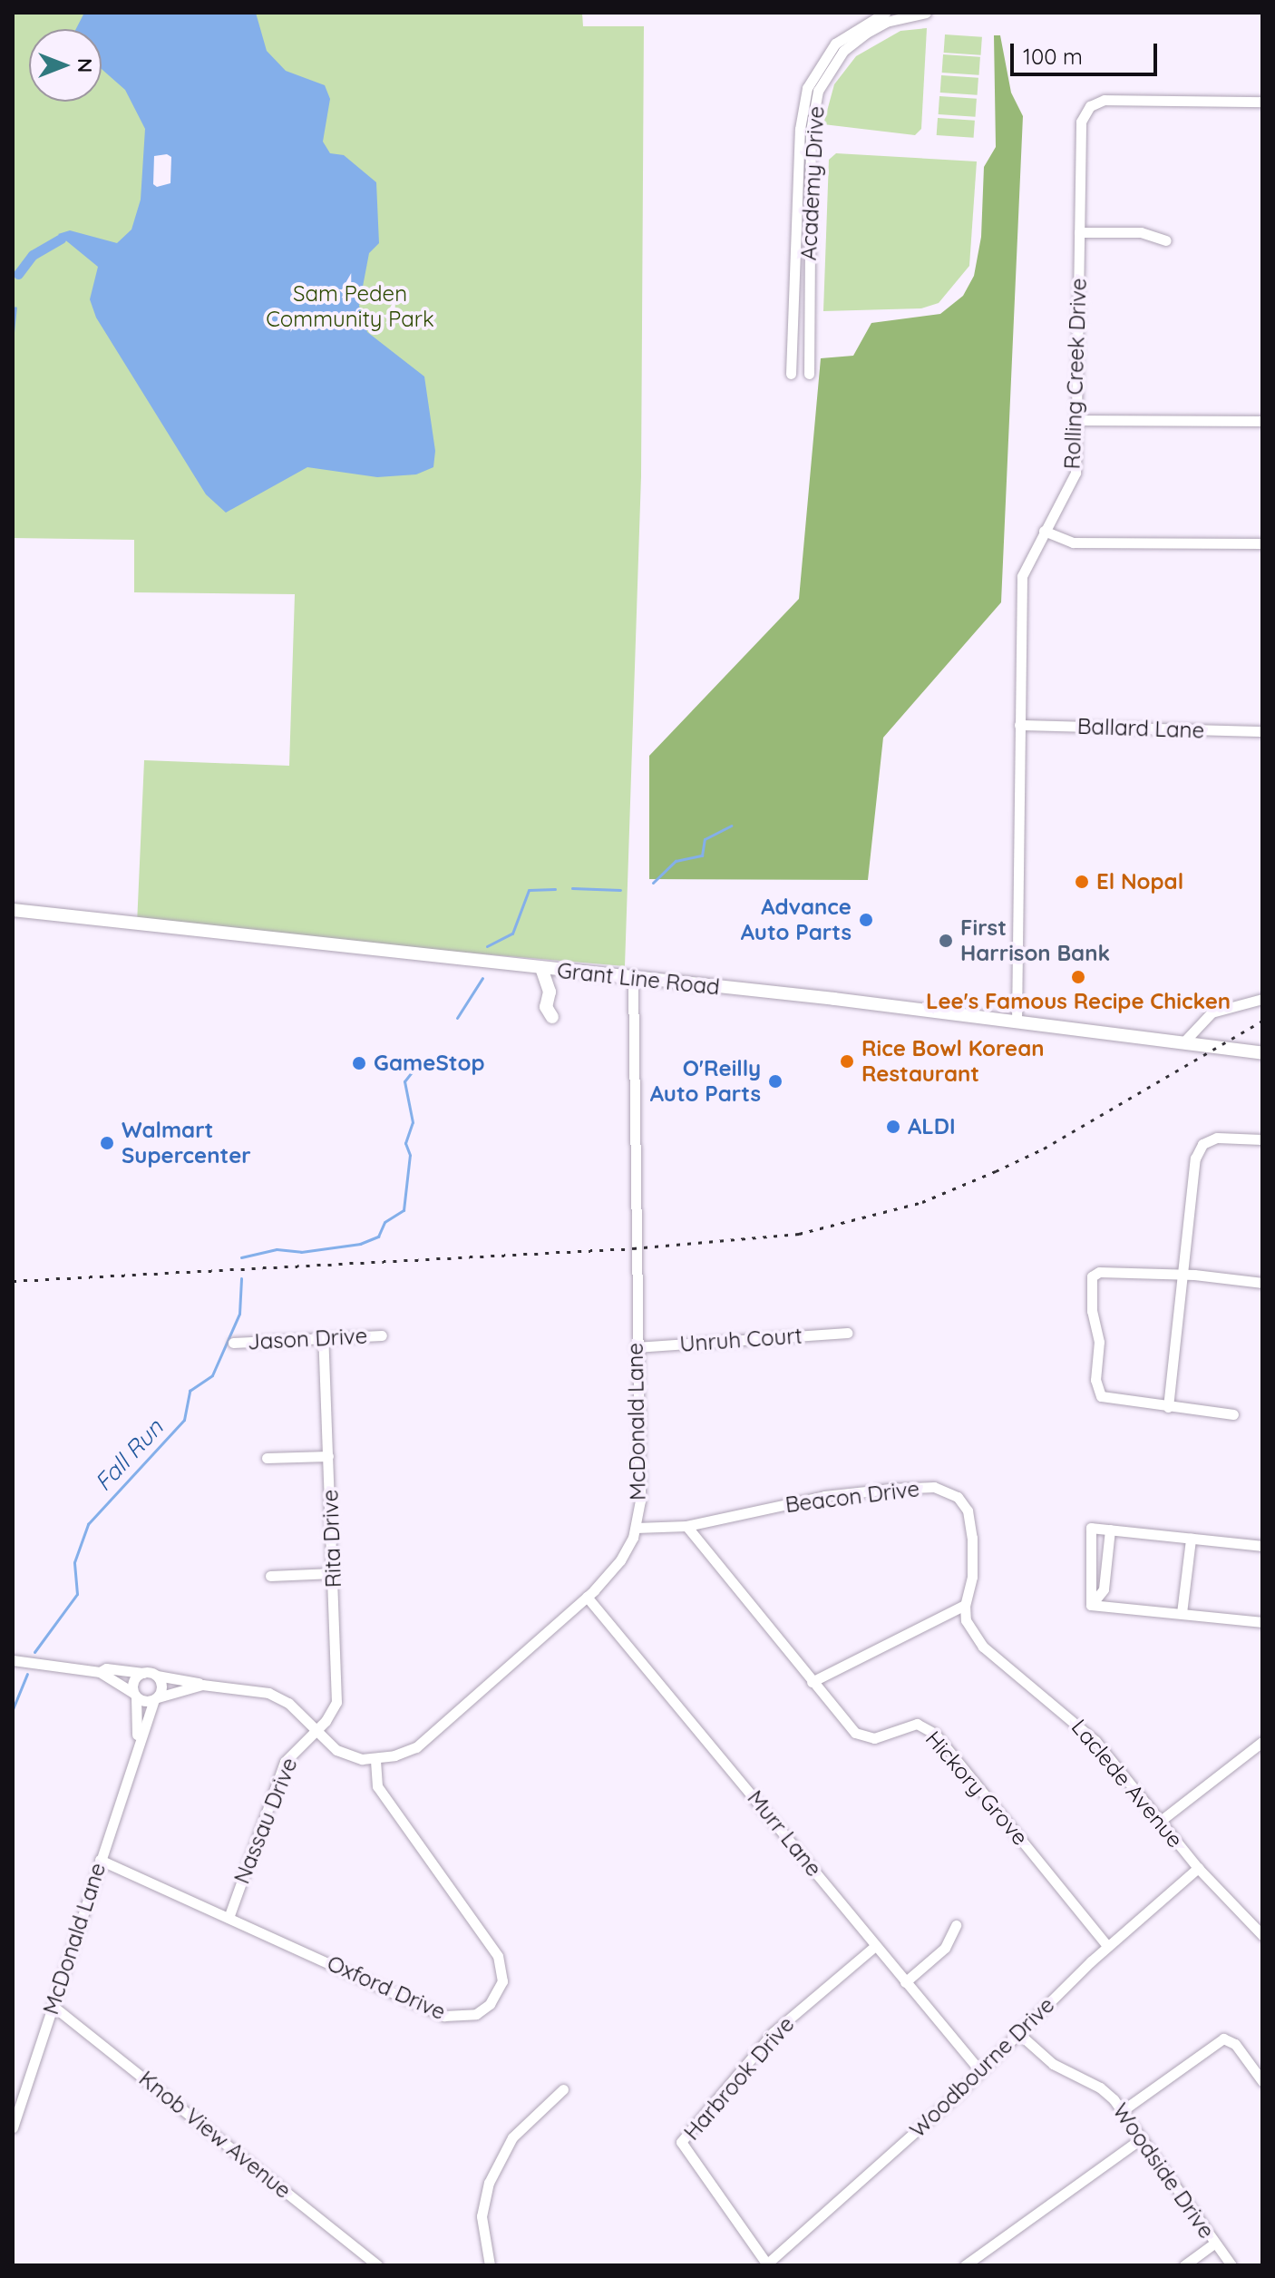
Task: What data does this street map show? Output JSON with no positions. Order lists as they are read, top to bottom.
{
  "streets": {
    "main road": ["Grant Line Road"],
    "street": [
      "Academy Drive",
      "Rolling Creek Drive",
      "Ballard Lane",
      "Jason Drive",
      "Unruh Court",
      "McDonald Lane",
      "Beacon Drive",
      "Rita Drive",
      "Laclede Avenue",
      "Hickory Grove",
      "Nassau Drive",
      "Murr Lane",
      "Oxford Drive",
      "Woodbourne Drive",
      "Harbrook Drive",
      "Knob View Avenue",
      "Woodside Drive"
    ]
  },
  "crossings": [
    ["Rolling Creek Drive", "Ballard Lane"],
    ["Rolling Creek Drive", "Grant Line Road"],
    ["Grant Line Road", "McDonald Lane"],
    ["Jason Drive", "Rita Drive"],
    ["Unruh Court", "McDonald Lane"],
    ["McDonald Lane", "Beacon Drive"],
    ["McDonald Lane", "Murr Lane"],
    ["McDonald Lane", "Oxford Drive"],
    ["McDonald Lane", "Knob View Avenue"],
    ["Beacon Drive", "Laclede Avenue"],
    ["Beacon Drive", "Hickory Grove"],
    ["Rita Drive", "Nassau Drive"],
    ["Laclede Avenue", "Woodbourne Drive"],
    ["Hickory Grove", "Woodbourne Drive"],
    ["Nassau Drive", "Oxford Drive"],
    ["Murr Lane", "Woodbourne Drive"],
    ["Murr Lane", "Harbrook Drive"],
    ["Woodbourne Drive", "Harbrook Drive"],
    ["Woodbourne Drive", "Woodside Drive"]
  ],
  "water": ["Fall Run"],
  "parks": ["Sam Peden Community Park"],
  "places": [
    "El Nopal",
    "Advance Auto Parts",
    "First Harrison Bank",
    "Lee's Famous Recipe Chicken",
    "Rice Bowl Korean Restaurant",
    "GameStop",
    "O'Reilly Auto Parts",
    "ALDI",
    "Walmart Supercenter"
  ],
  "scale_bar": "100 m",
  "north": "right"
}
